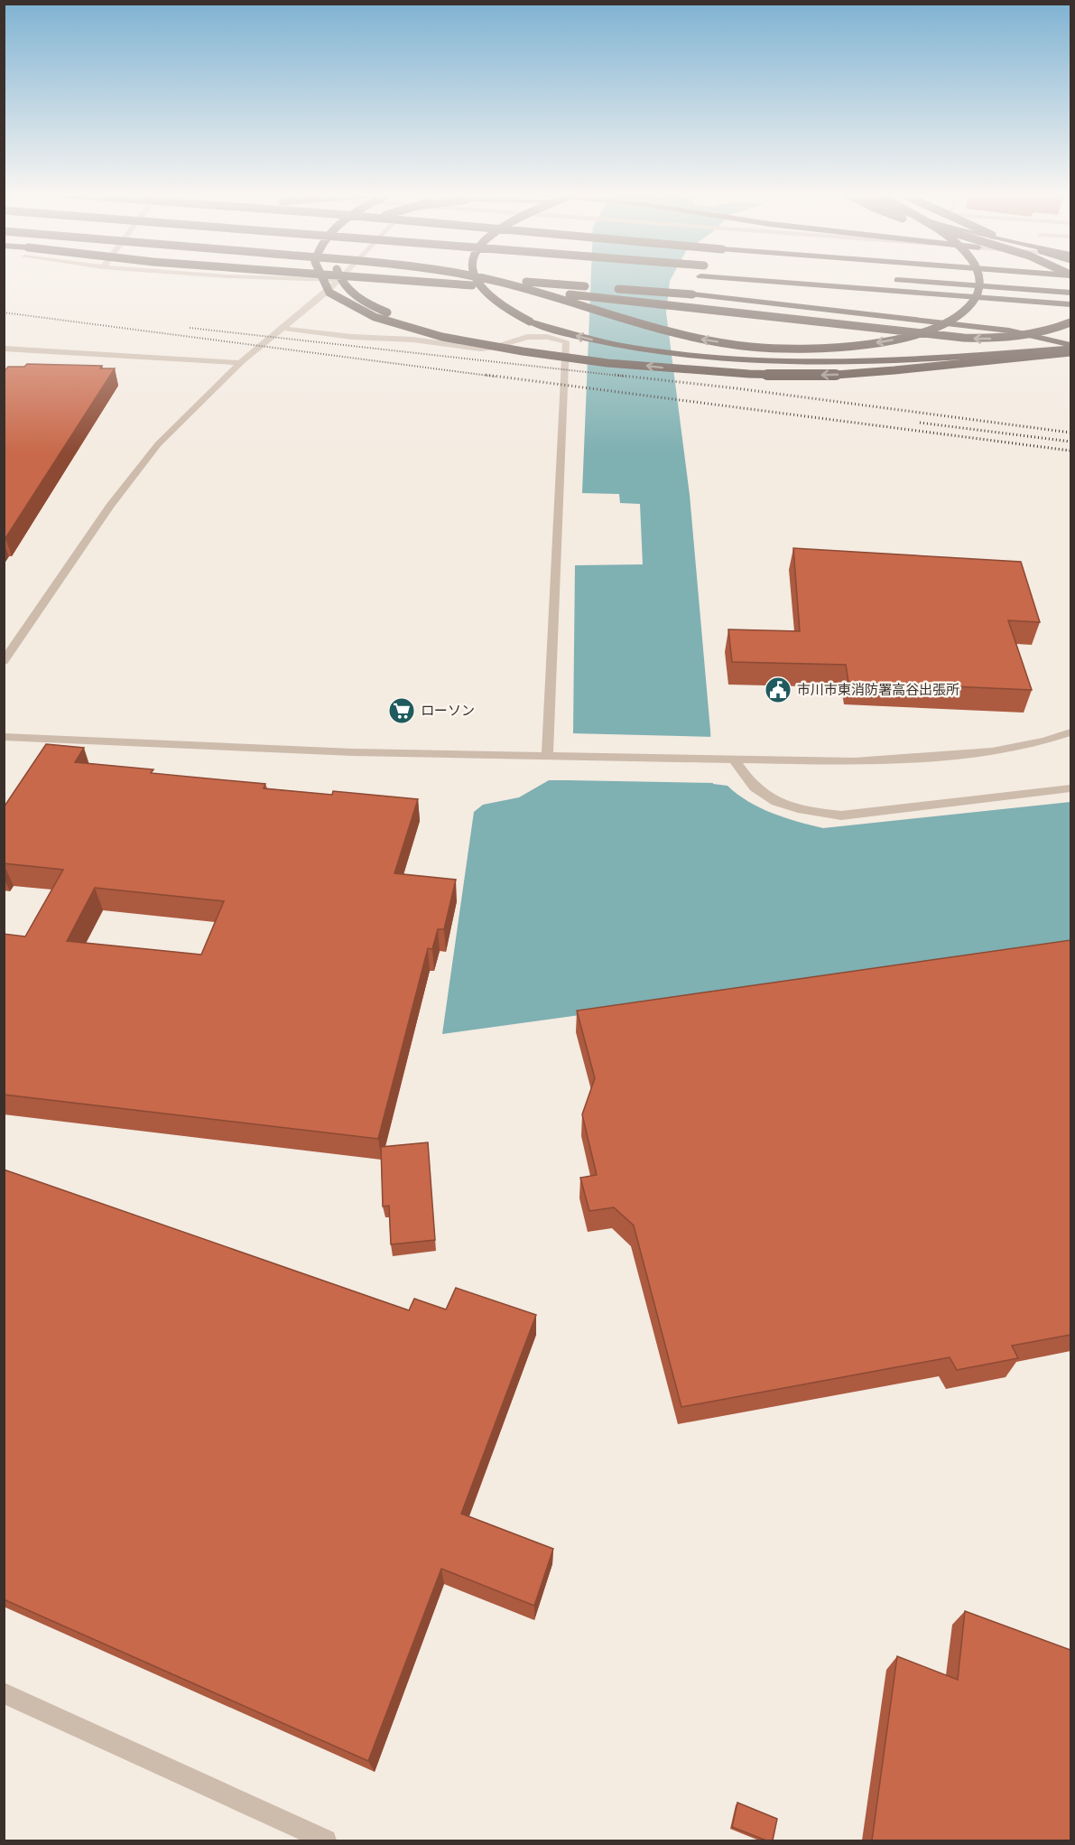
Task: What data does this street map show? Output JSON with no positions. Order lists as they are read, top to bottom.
{
  "places": {
    "public building": ["市川市東消防署高谷出張所"],
    "supermarket": ["ローソン"]
  }
}
